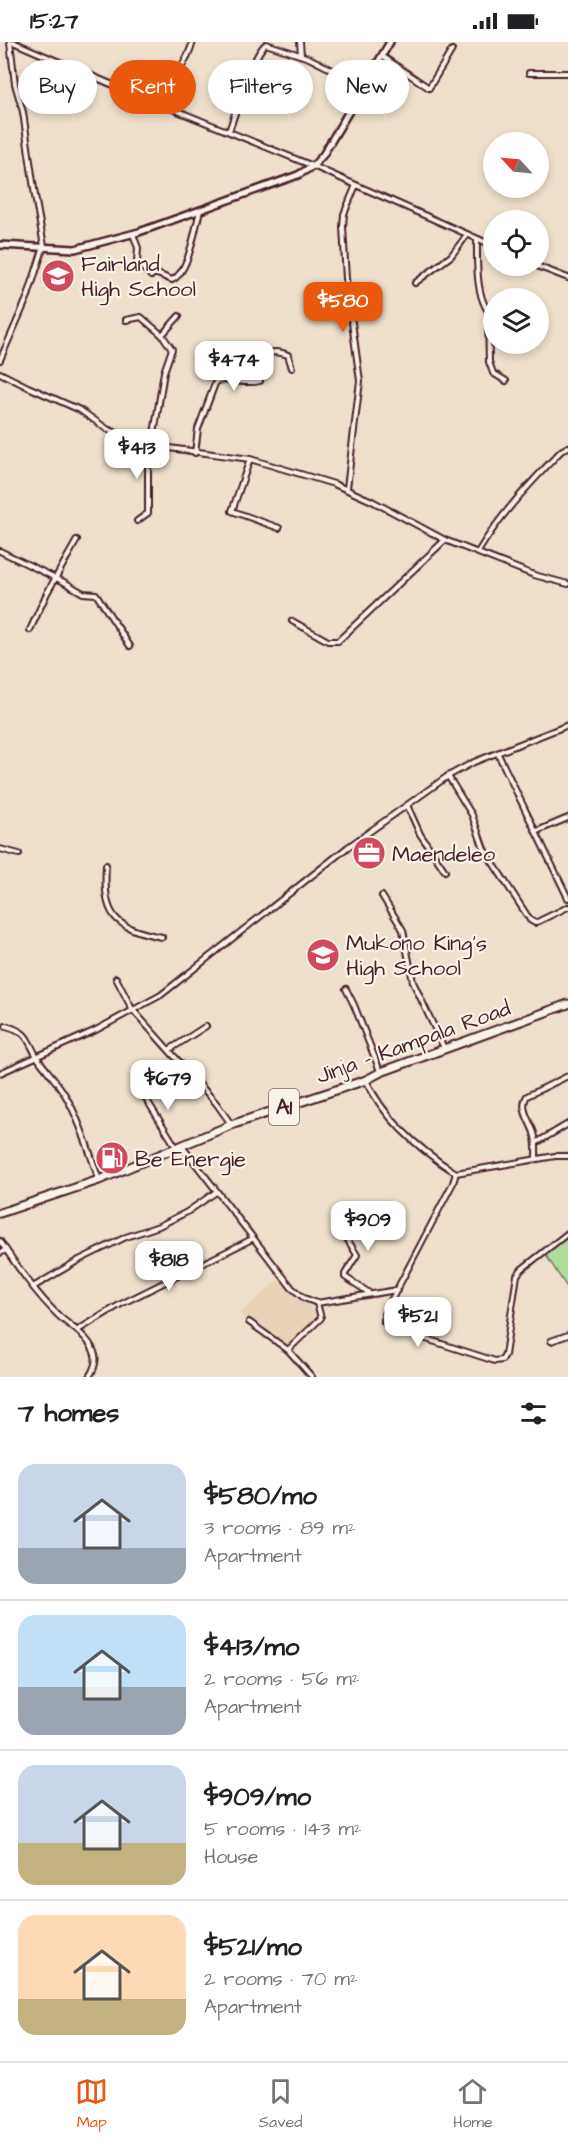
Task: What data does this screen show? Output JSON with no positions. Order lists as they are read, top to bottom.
{
  "streets": {
    "highway": ["Jinja - Kampala Road", "A1"]
  },
  "places": {
    "school or university": ["Fairland High School", "Mukono King's High School"],
    "office": ["Maendeleo"],
    "fuel station": ["Be Energie"]
  },
  "north": "top left",
  "page": {
    "status": "15:27",
    "chip": [
      "Buy",
      "Rent",
      "Filters",
      "New"
    ],
    "price": [
      "$580",
      "$474",
      "$413",
      "$679",
      "$909",
      "$818",
      "$521"
    ],
    "heading": "7 homes",
    "list": [
      {
        "name": "$580/mo",
        "note": "3 rooms · 89 m² · Apartment"
      },
      {
        "name": "$413/mo",
        "note": "2 rooms · 56 m² · Apartment"
      },
      {
        "name": "$909/mo",
        "note": "5 rooms · 143 m² · House"
      },
      {
        "name": "$521/mo",
        "note": "2 rooms · 70 m² · Apartment"
      }
    ],
    "tabs": ["Map", "Saved", "Home"]
  }
}
